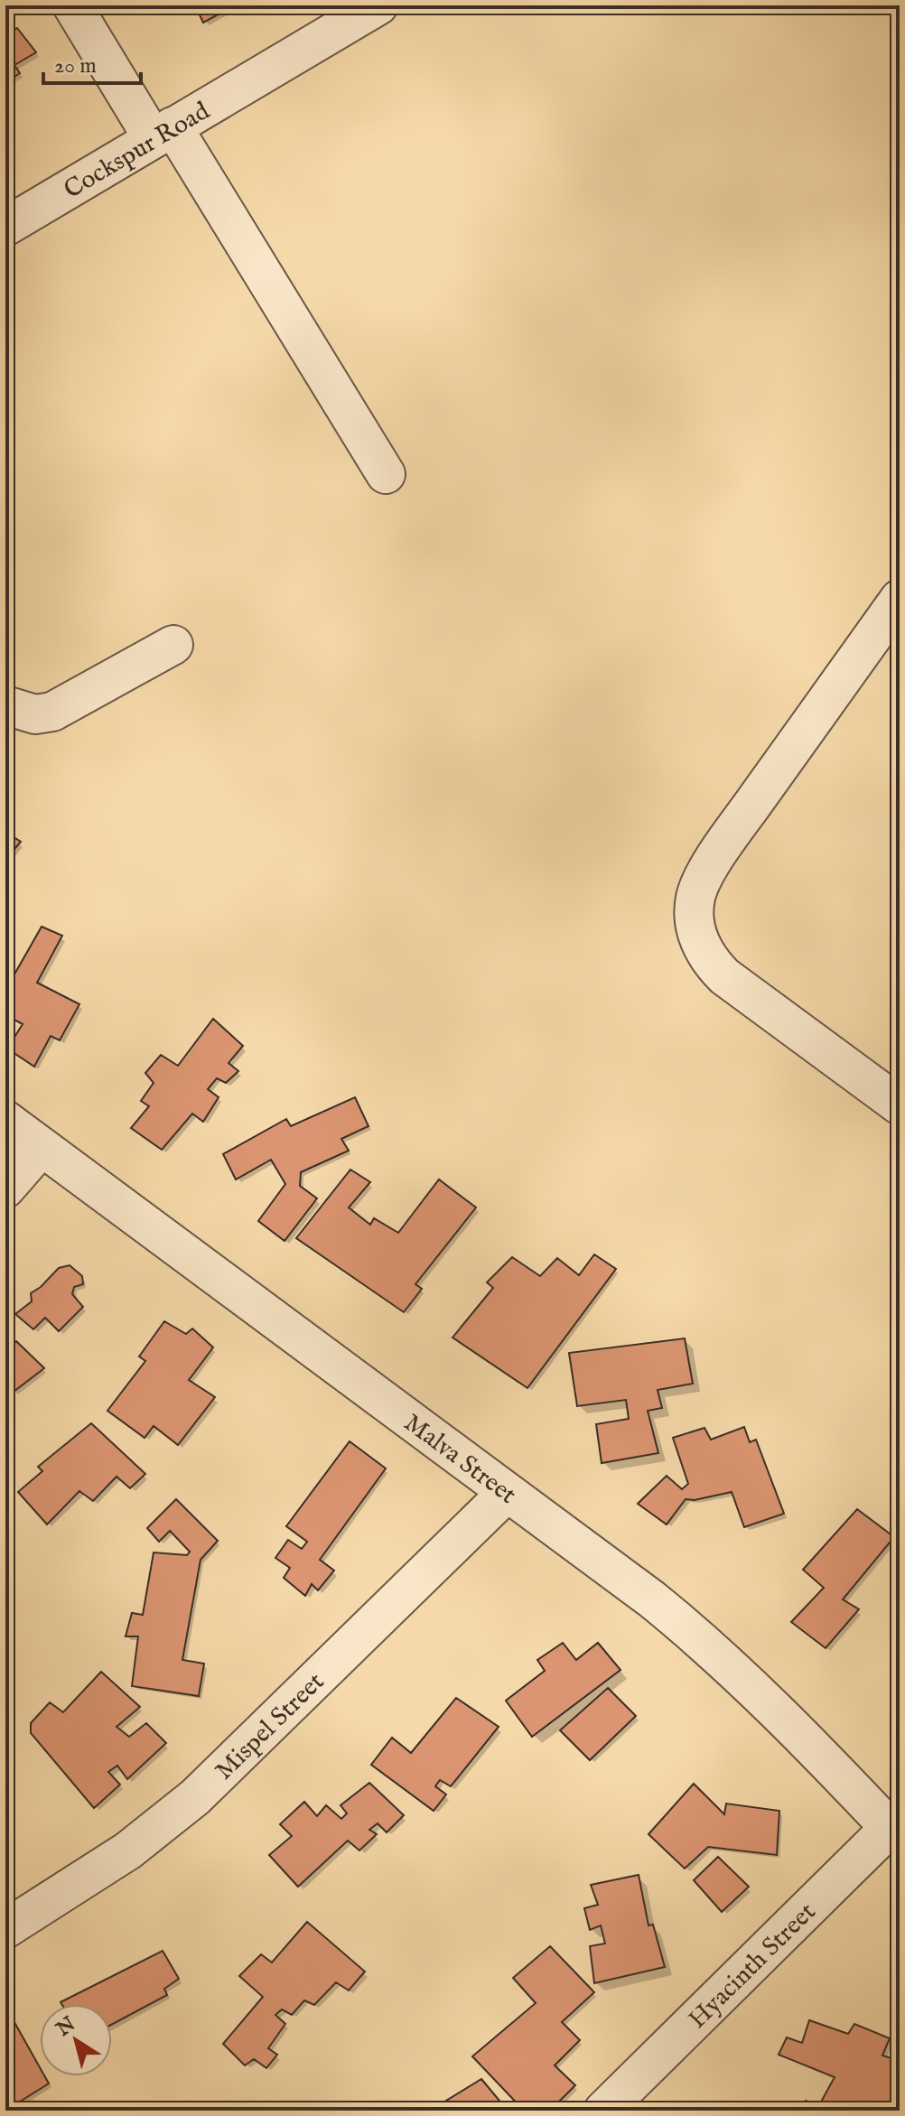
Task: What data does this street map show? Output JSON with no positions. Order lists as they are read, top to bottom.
{
  "streets": {
    "street": [
      "Cockspur Road",
      "Malva Street",
      "Mispel Street",
      "Hyacinth Street"
    ]
  },
  "crossings": [
    ["Malva Street", "Mispel Street"],
    ["Malva Street", "Hyacinth Street"]
  ],
  "scale_bar": "20 m",
  "north": "top left"
}
